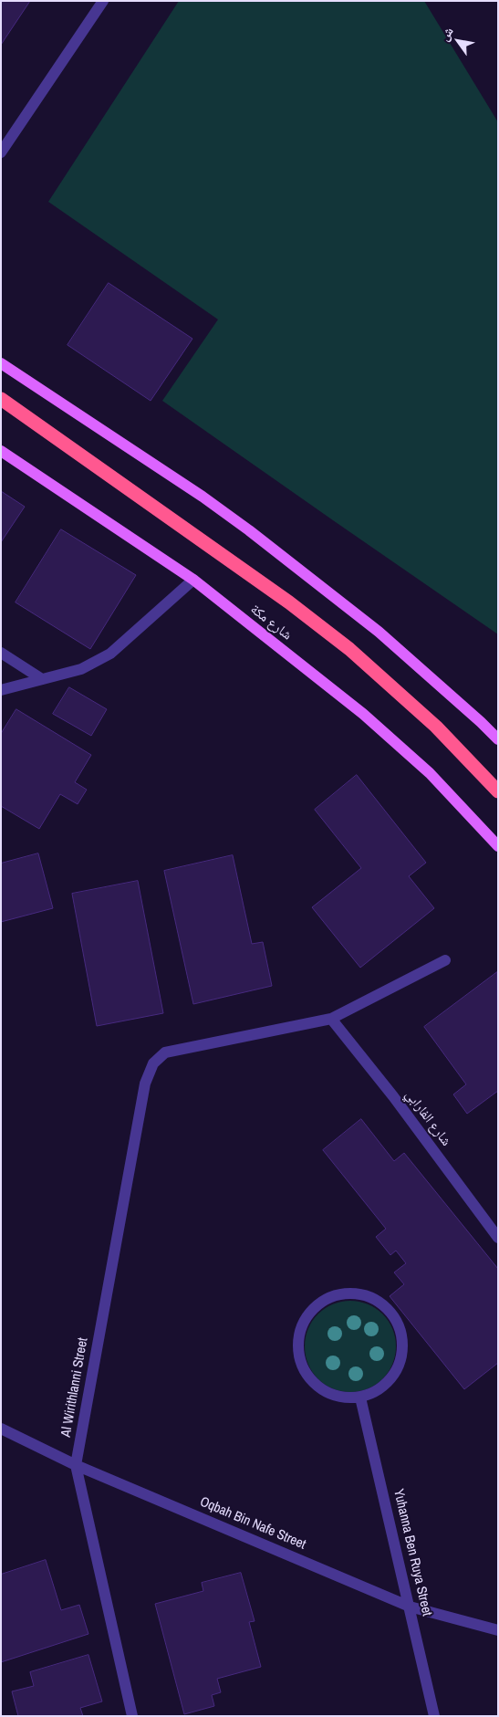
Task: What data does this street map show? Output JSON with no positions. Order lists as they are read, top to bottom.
{
  "streets": {
    "main road": ["شارع مكة"],
    "street": [
      "شارع الفارابي",
      "Al Wirithlanni Street",
      "Oqbah Bin Nafe Street",
      "Yuhanna Ben Ruya Street"
    ]
  },
  "crossings": [
    ["شارع الفارابي", "Al Wirithlanni Street"],
    ["Al Wirithlanni Street", "Oqbah Bin Nafe Street"],
    ["Oqbah Bin Nafe Street", "Yuhanna Ben Ruya Street"]
  ],
  "north": "top left"
}
